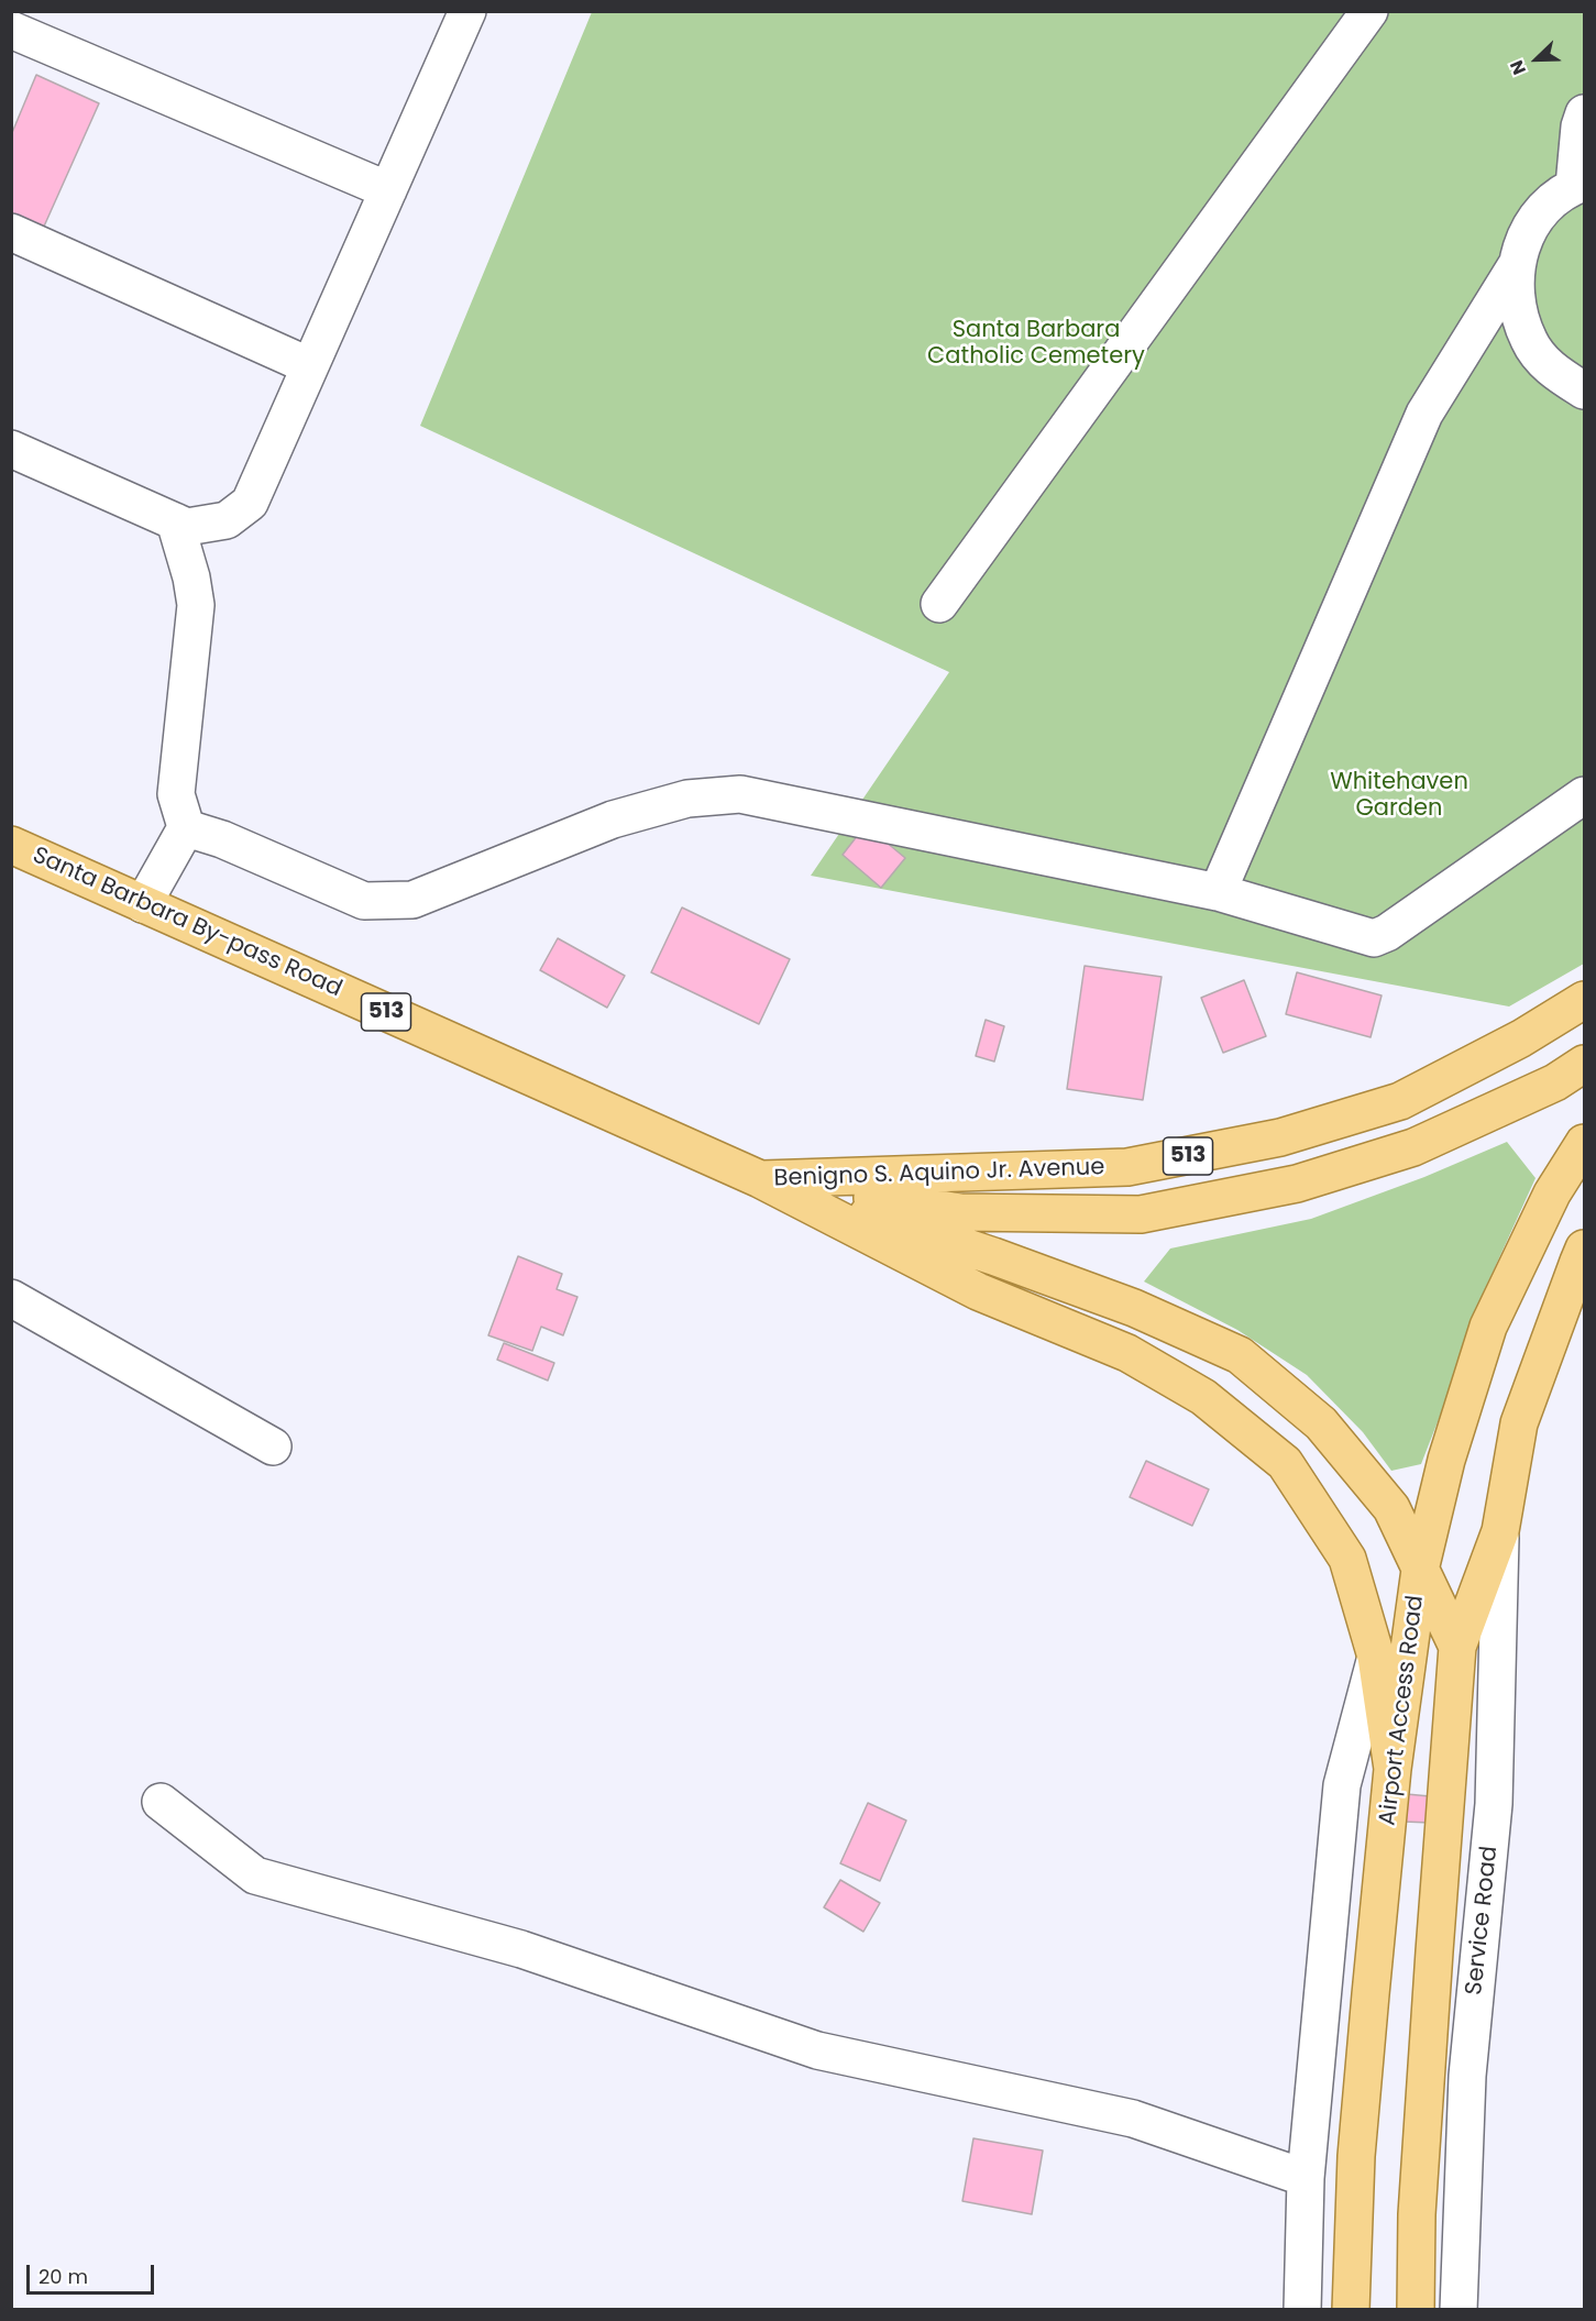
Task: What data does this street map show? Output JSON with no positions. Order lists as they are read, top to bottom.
{
  "streets": {
    "main road": [
      "Santa Barbara By-pass Road",
      "513",
      "Benigno S. Aquino Jr. Avenue",
      "Airport Access Road"
    ],
    "street": ["Service Road"]
  },
  "crossings": [
    ["Santa Barbara By-pass Road", "Benigno S. Aquino Jr. Avenue"],
    ["Airport Access Road", "Service Road"]
  ],
  "parks": ["Santa Barbara Catholic Cemetery", "Whitehaven Garden"],
  "scale_bar": "20 m",
  "north": "bottom left"
}
